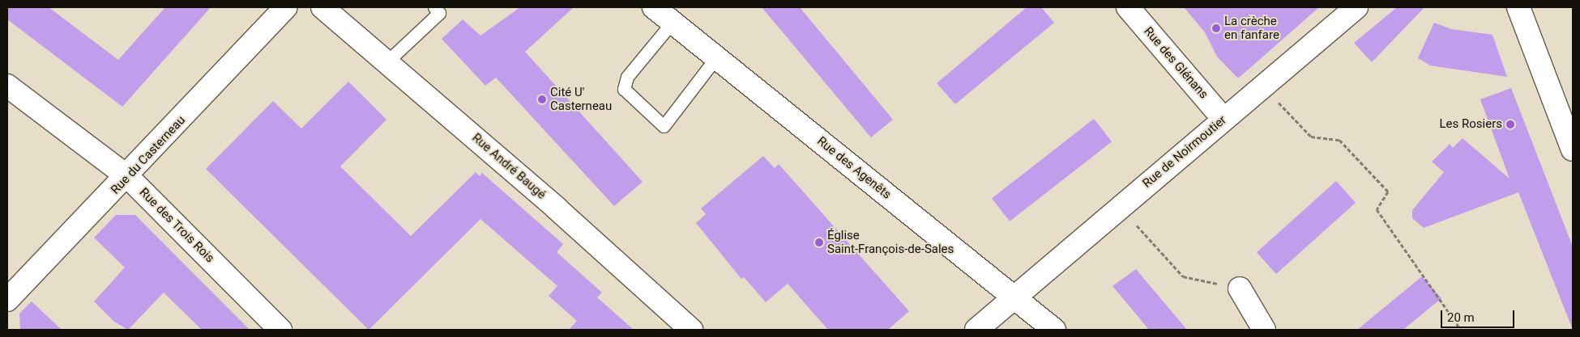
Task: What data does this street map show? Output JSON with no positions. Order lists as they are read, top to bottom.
{
  "streets": {
    "street": [
      "Rue des Glénans",
      "Rue de Noirmoutier",
      "Rue du Casterneau",
      "Rue André Baugé",
      "Rue des Agenêts",
      "Rue des Trois Rois"
    ]
  },
  "crossings": [
    ["Rue des Glénans", "Rue de Noirmoutier"],
    ["Rue de Noirmoutier", "Rue des Agenêts"],
    ["Rue du Casterneau", "Rue des Trois Rois"]
  ],
  "places": [
    "La crèche en fanfare",
    "Cité U' Casterneau",
    "Les Rosiers",
    "Église Saint-François-de-Sales"
  ],
  "scale_bar": "20 m"
}
